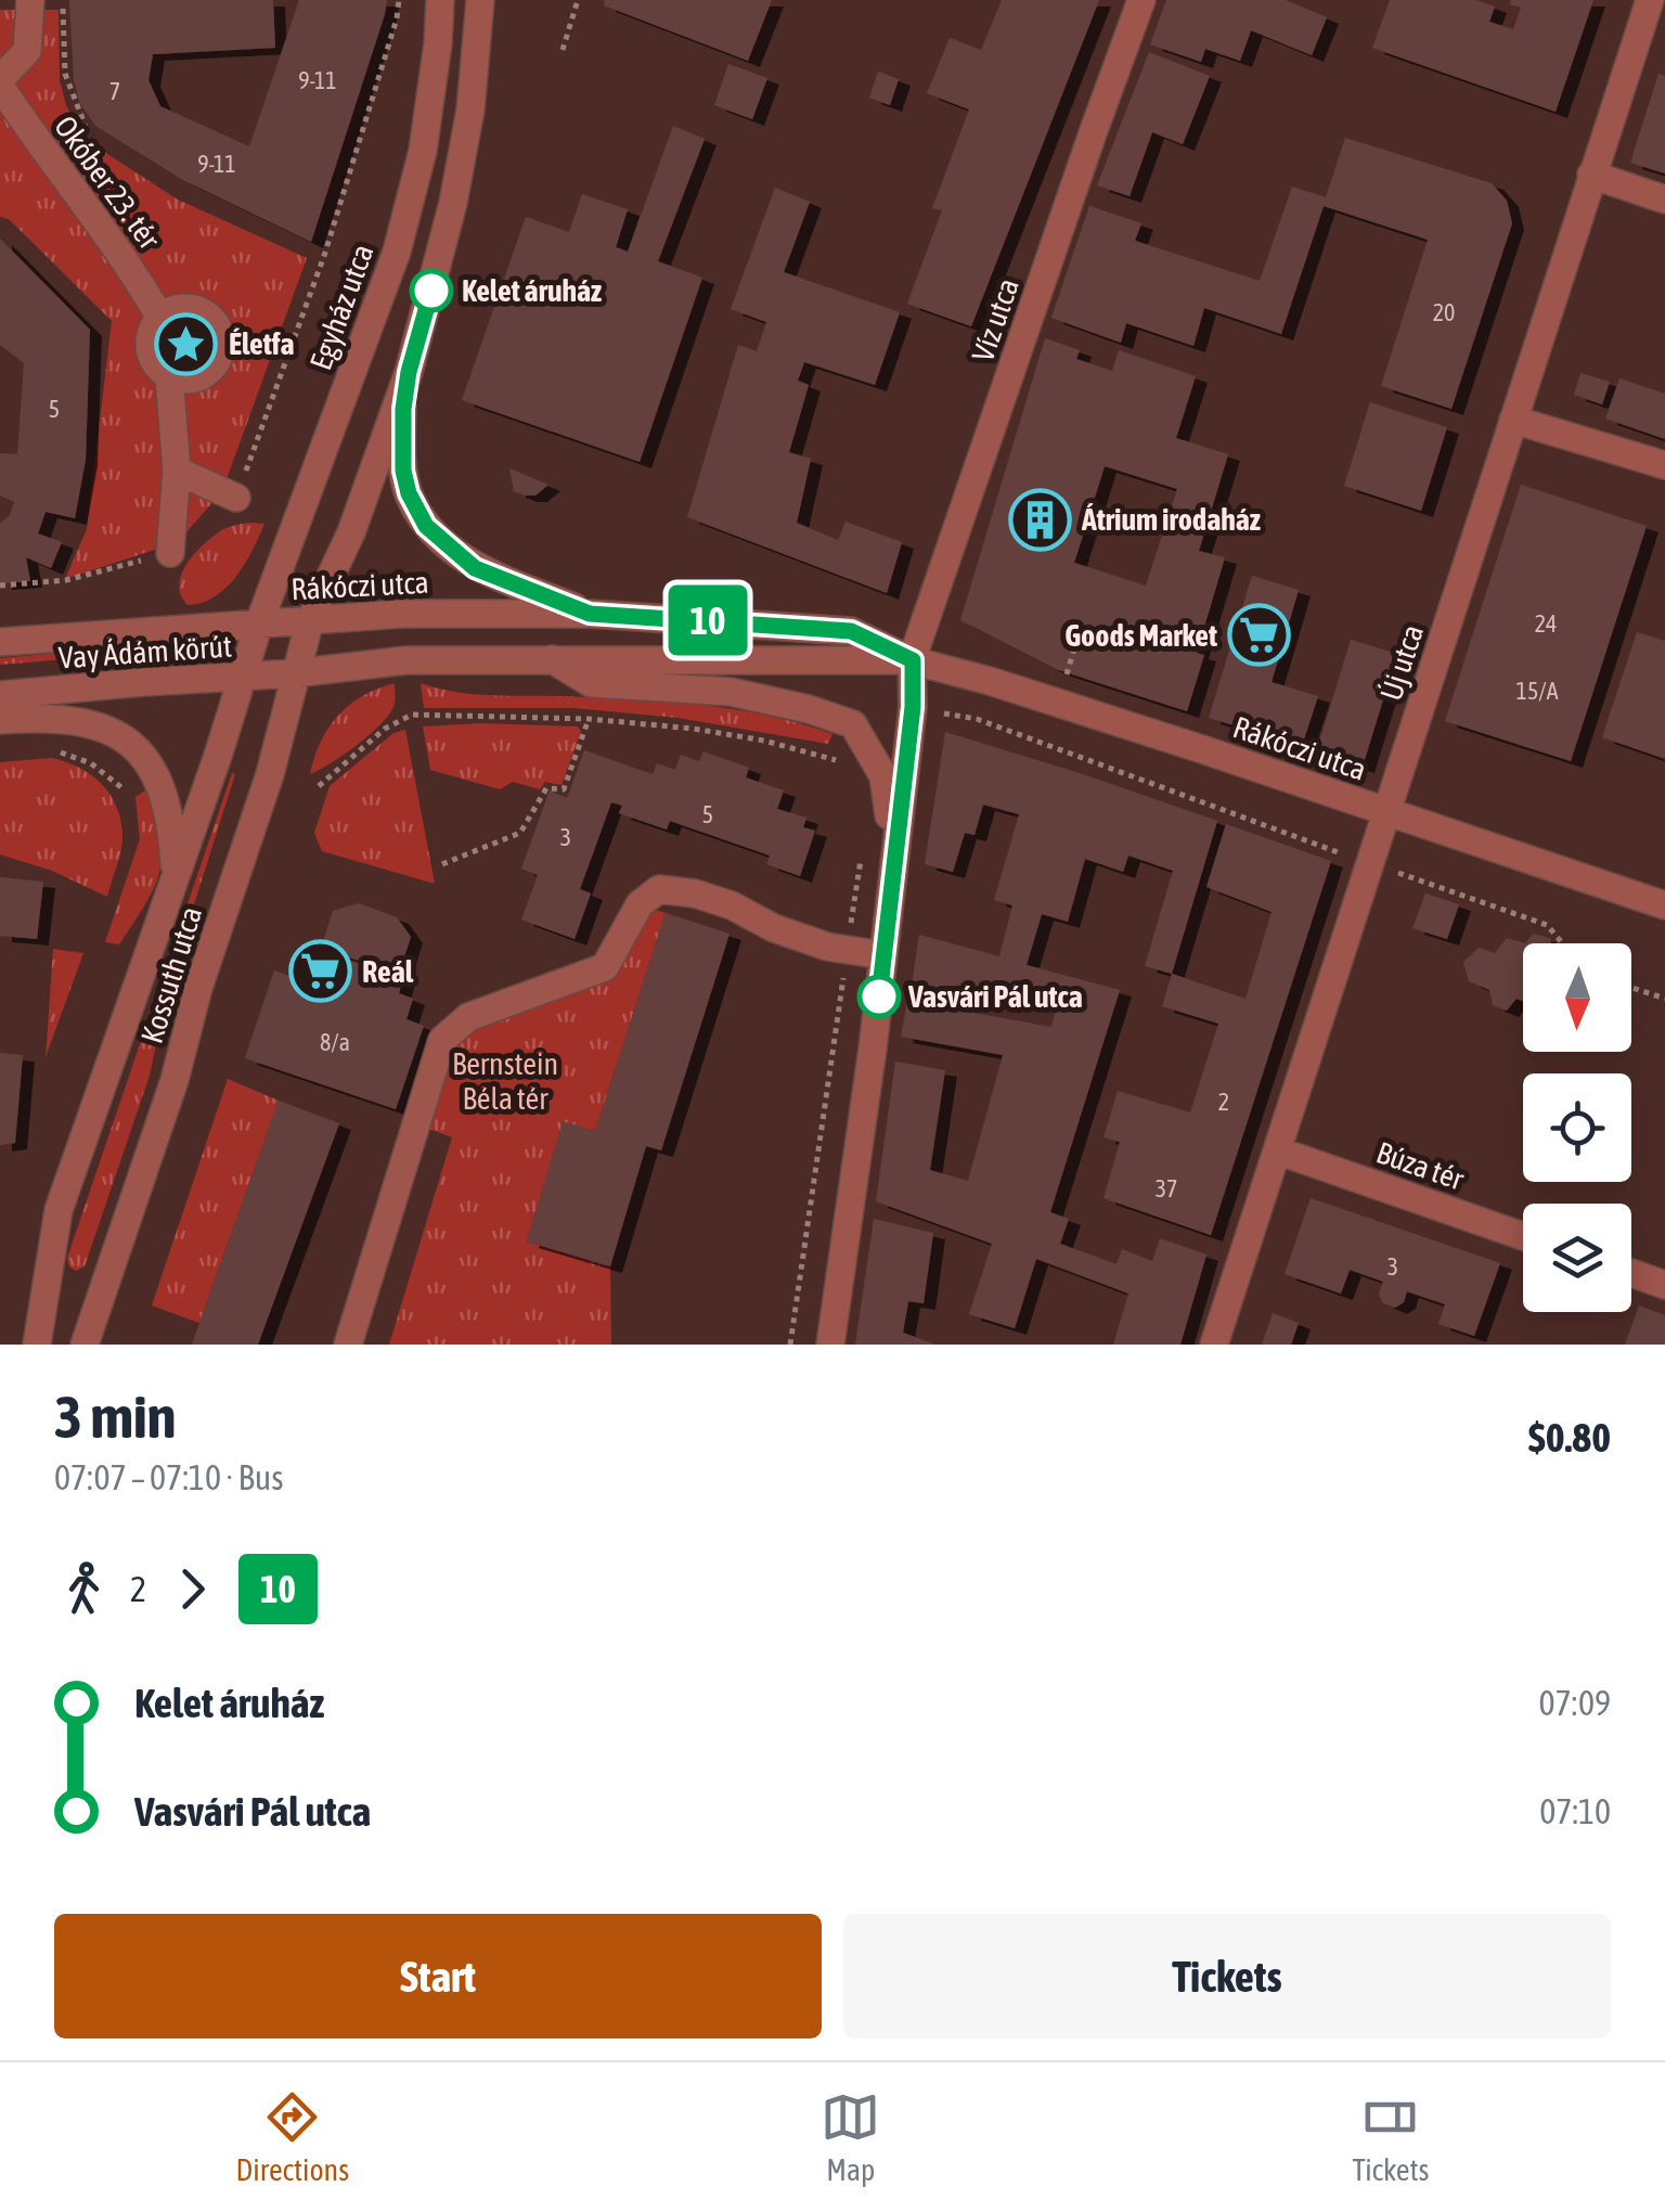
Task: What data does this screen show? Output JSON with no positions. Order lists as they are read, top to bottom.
{
  "streets": {
    "street": [
      "Okóber 23. tér",
      "Egyház utca",
      "Víz utca",
      "Rákóczi utca",
      "Vay Ádám körút",
      "Új utca",
      "Kossuth utca",
      "Búza tér"
    ]
  },
  "crossings": [
    ["Egyház utca", "Rákóczi utca"],
    ["Egyház utca", "Vay Ádám körút"],
    ["Egyház utca", "Kossuth utca"],
    ["Víz utca", "Rákóczi utca"],
    ["Rákóczi utca", "Vay Ádám körút"],
    ["Rákóczi utca", "Új utca"],
    ["Rákóczi utca", "Kossuth utca"],
    ["Vay Ádám körút", "Kossuth utca"],
    ["Új utca", "Búza tér"]
  ],
  "parks": ["Bernstein Béla tér"],
  "places": {
    "other": ["Kelet áruház", "Vasvári Pál utca"],
    "place": ["Életfa"],
    "building": ["Átrium irodaház"],
    "supermarket": ["Goods Market", "Reál"]
  },
  "lines": ["bus line 10"],
  "house_numbers": [
    "9-11",
    "7",
    "9-11",
    "20",
    "5",
    "24",
    "15/A",
    "5",
    "3",
    "8/a",
    "2",
    "37",
    "3"
  ],
  "north": "bottom",
  "page": {
    "on_map": "10",
    "heading": ["3 min", "07:07 – 07:10 · Bus", "$0.80"],
    "legs": ["2", "10"],
    "list": [
      {
        "name": "Kelet áruház",
        "value": "07:09"
      },
      {
        "name": "Vasvári Pál utca",
        "value": "07:10"
      }
    ],
    "buttons": ["Start", "Tickets"],
    "tabs": ["Directions", "Map", "Tickets"]
  }
}
